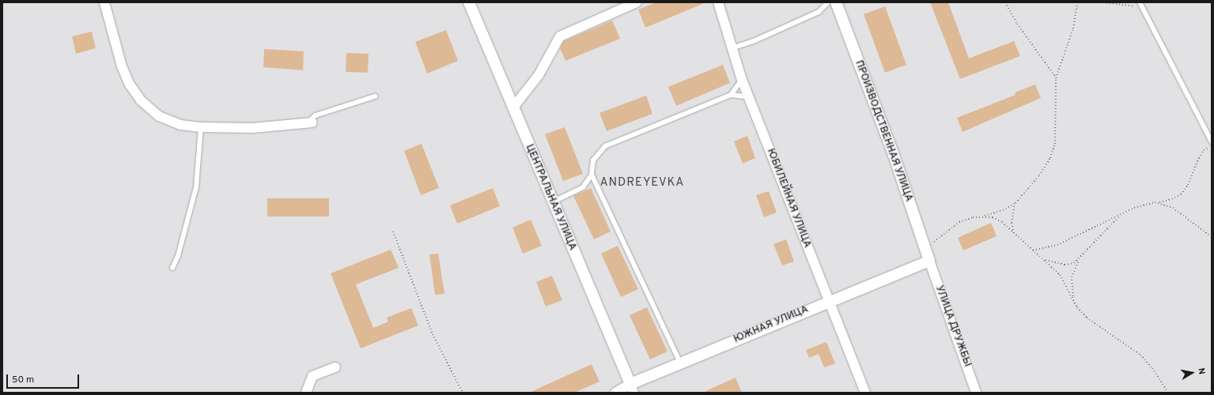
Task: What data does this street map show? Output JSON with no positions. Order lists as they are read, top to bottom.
{
  "streets": {
    "street": [
      "ПРОИЗВОДСТВЕННАЯ УЛИЦА",
      "ЦЕНТРАЛЬНАЯ УЛИЦА",
      "ЮБИЛЕЙНАЯ УЛИЦА",
      "ЮЖНАЯ УЛИЦА",
      "УЛИЦА ДРУЖБЫ"
    ]
  },
  "crossings": [
    ["ПРОИЗВОДСТВЕННАЯ УЛИЦА", "ЮЖНАЯ УЛИЦА"],
    ["ПРОИЗВОДСТВЕННАЯ УЛИЦА", "УЛИЦА ДРУЖБЫ"],
    ["ЦЕНТРАЛЬНАЯ УЛИЦА", "ЮЖНАЯ УЛИЦА"],
    ["ЮБИЛЕЙНАЯ УЛИЦА", "ЮЖНАЯ УЛИЦА"],
    ["ЮЖНАЯ УЛИЦА", "УЛИЦА ДРУЖБЫ"]
  ],
  "districts": ["ANDREYEVKA"],
  "scale_bar": "50 m",
  "north": "right"
}
